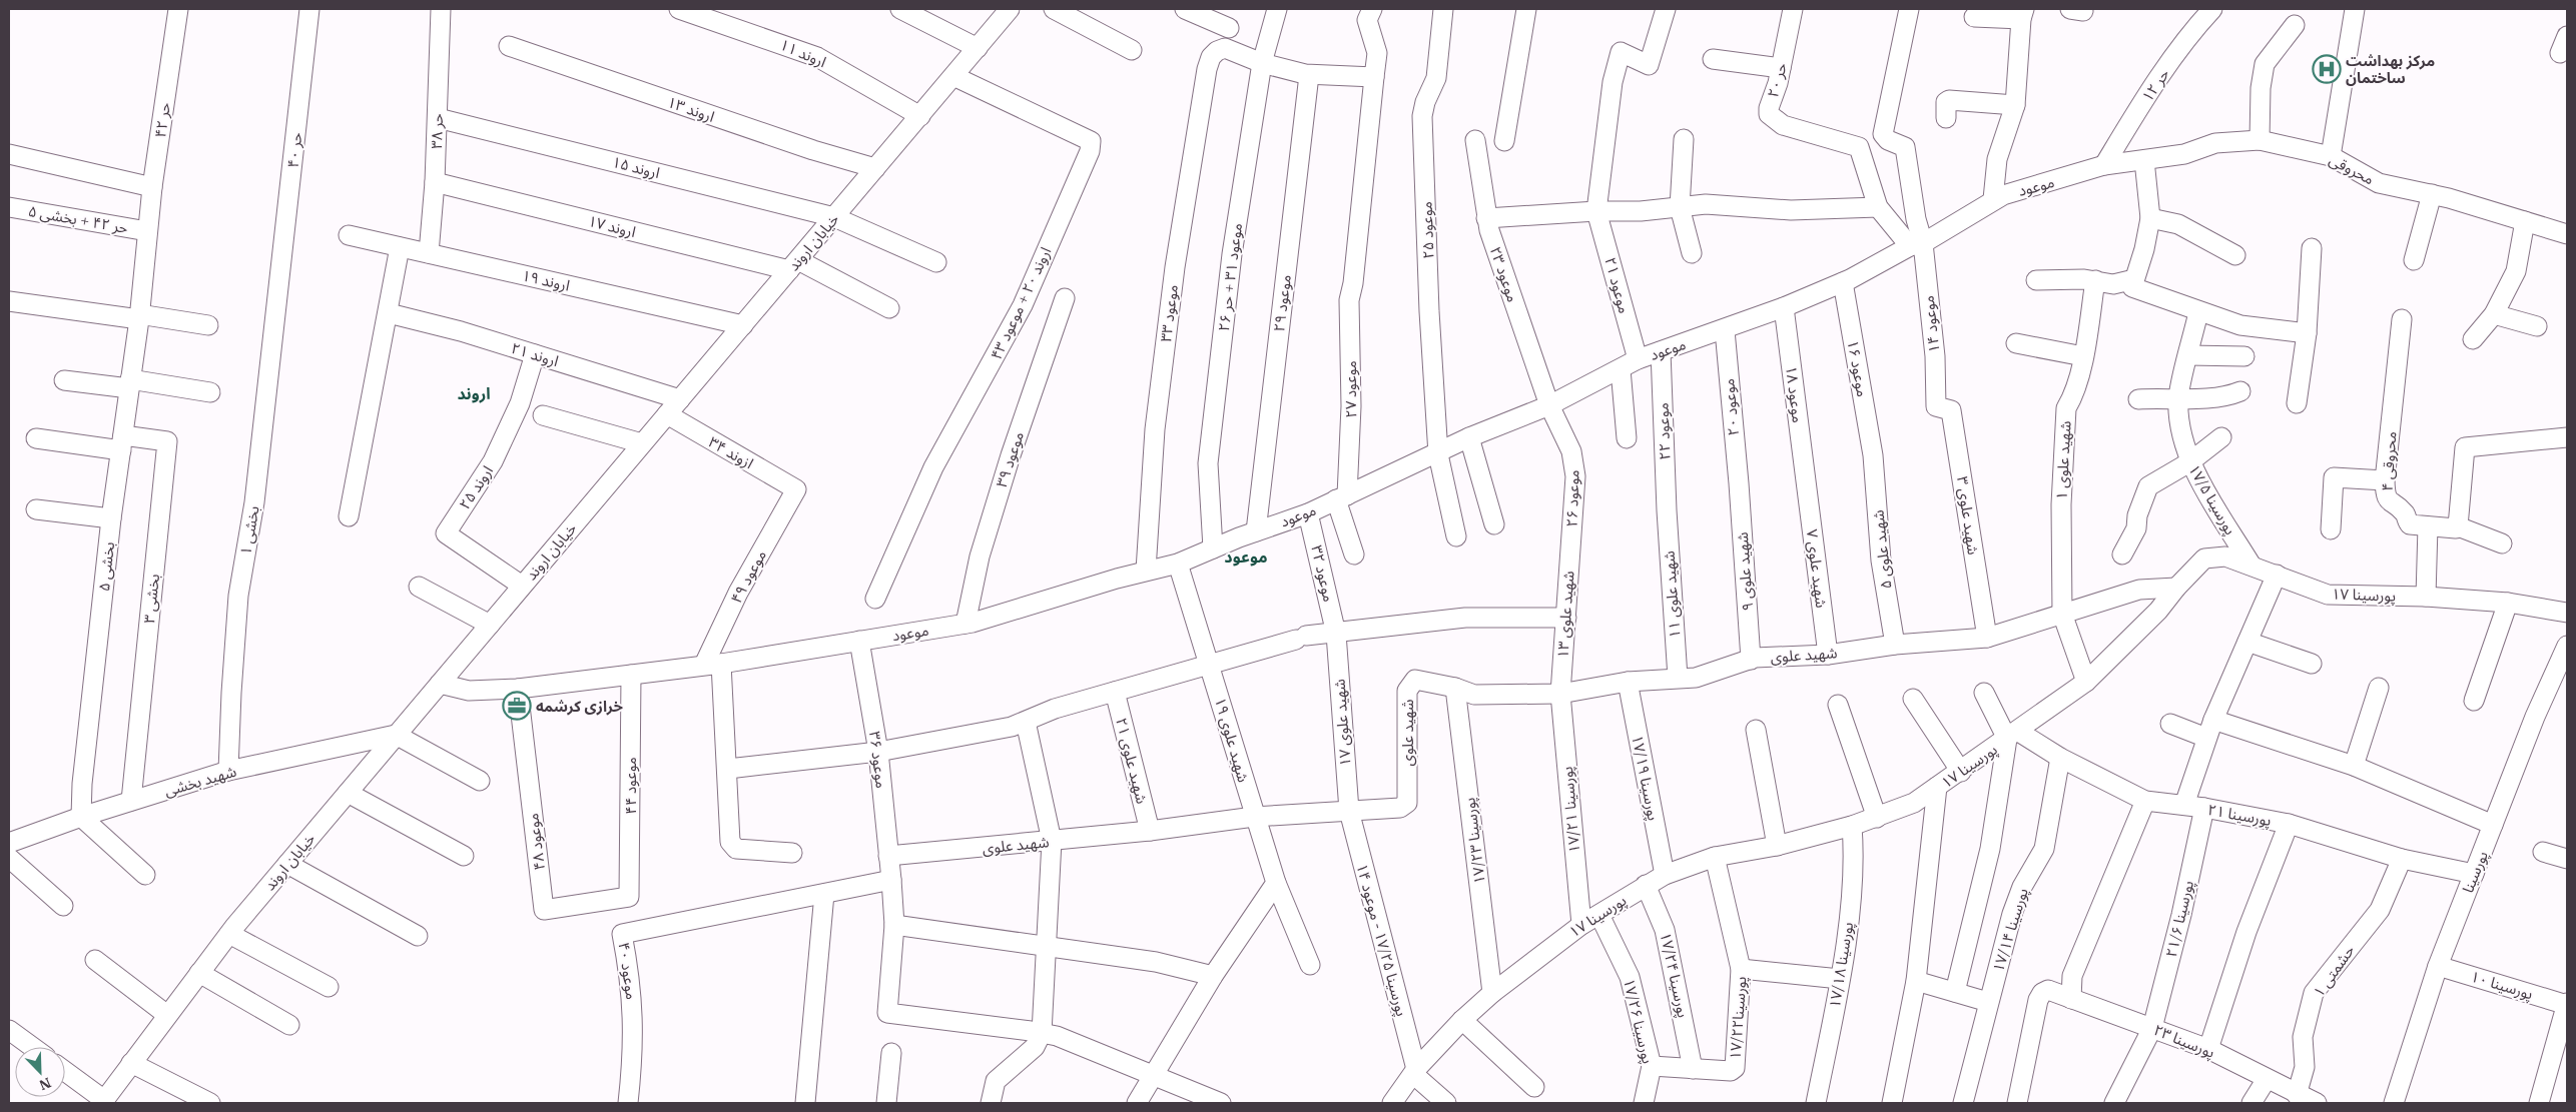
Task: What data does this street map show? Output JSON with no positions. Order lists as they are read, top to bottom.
{
  "streets": {
    "street": [
      "اروند ۱۱",
      "حر ۲۰",
      "حر ۱۲",
      "اروند ۱۳",
      "حر ۴۲",
      "حر ۳۸",
      "حر ۴۰",
      "اروند ۱۵",
      "محروقی",
      "موعود",
      "حر ۴۲ + بخشی ۵",
      "اروند ۱۷",
      "موعود ۲۵",
      "خیابان اروند",
      "موعود ۲۳",
      "موعود ۳۱ + حر ۲۶",
      "اروند ۱۹",
      "موعود ۲۱",
      "اروند ۲۰ + موعود ۴۳",
      "موعود ۲۹",
      "موعود ۳۳",
      "موعود ۱۴",
      "اروند ۲۱",
      "موعود ۱۶",
      "موعود ۲۷",
      "موعود ۱۸",
      "موعود ۲۰",
      "موعود ۲۲",
      "ازوند ۳۴",
      "موعود ۳۹",
      "شهید علوی ۱",
      "محروقی ۴",
      "اروند ۲۵",
      "موعود ۲۶",
      "پورسینا ۱۷/۵",
      "شهید علوی ۳",
      "بخشی ۱",
      "شهید علوی ۵",
      "بخشی ۵",
      "شهید علوی ۷",
      "شهید علوی ۹",
      "موعود ۳۲",
      "موعود ۴۹",
      "شهید علوی ۱۱",
      "پورسینا ۱۷",
      "بخشی ۳",
      "شهید علوی ۱۳",
      "شهید علوی",
      "شهید علوی ۱۷",
      "شهید علوی ۱۹",
      "موعود ۳۶",
      "شهید علوی ۲۱",
      "پورسینا ۱۷/۱۹",
      "شهید بخشی",
      "موعود ۴۴",
      "پورسینا ۱۷/۲۱",
      "پورسینا ۲۱",
      "پورسینا ۱۷/۲۳",
      "موعود ۴۸",
      "پورسینا",
      "پورسینا ۲۱/۶",
      "پورسینا ۱۷/۱۴",
      "پورسینا ۱۷/۲۵ - موعود ۱۴",
      "پورسینا ۱۷/۱۸",
      "موعود ۴۰",
      "حشمتی ۱",
      "پورسینا ۱۷/۲۴",
      "پورسینا ۱۰",
      "پورسینا۱۷/۲۲",
      "پورسینا ۱۷/۲۶",
      "پورسینا ۲۳"
    ]
  },
  "crossings": [
    ["اروند ۱۱", "خیابان اروند"],
    ["حر ۱۲", "محروقی"],
    ["حر ۱۲", "موعود"],
    ["اروند ۱۳", "خیابان اروند"],
    ["حر ۴۲", "حر ۴۲ + بخشی ۵"],
    ["حر ۴۲", "بخشی ۵"],
    ["حر ۳۸", "اروند ۱۵"],
    ["حر ۳۸", "اروند ۱۷"],
    ["حر ۳۸", "اروند ۱۹"],
    ["حر ۴۰", "بخشی ۱"],
    ["اروند ۱۵", "خیابان اروند"],
    ["محروقی", "موعود"],
    ["موعود", "موعود ۲۵"],
    ["موعود", "خیابان اروند"],
    ["موعود", "موعود ۲۳"],
    ["موعود", "موعود ۳۱ + حر ۲۶"],
    ["موعود", "موعود ۲۱"],
    ["موعود", "موعود ۲۹"],
    ["موعود", "موعود ۳۳"],
    ["موعود", "موعود ۱۴"],
    ["موعود", "موعود ۱۶"],
    ["موعود", "موعود ۲۷"],
    ["موعود", "موعود ۱۸"],
    ["موعود", "موعود ۲۰"],
    ["موعود", "موعود ۲۲"],
    ["موعود", "موعود ۳۹"],
    ["موعود", "موعود ۲۶"],
    ["موعود", "موعود ۳۲"],
    ["موعود", "موعود ۴۹"],
    ["موعود", "شهید علوی ۱۹"],
    ["موعود", "موعود ۳۶"],
    ["موعود", "موعود ۴۴"],
    ["موعود", "موعود ۴۸"],
    ["حر ۴۲ + بخشی ۵", "بخشی ۵"],
    ["اروند ۱۷", "خیابان اروند"],
    ["خیابان اروند", "اروند ۱۹"],
    ["خیابان اروند", "اروند ۲۰ + موعود ۴۳"],
    ["خیابان اروند", "اروند ۲۱"],
    ["خیابان اروند", "ازوند ۳۴"],
    ["خیابان اروند", "اروند ۲۵"],
    ["خیابان اروند", "شهید بخشی"],
    ["موعود ۲۳", "موعود ۲۶"],
    ["موعود ۳۱ + حر ۲۶", "موعود ۳۳"],
    ["موعود ۱۴", "شهید علوی ۳"],
    ["اروند ۲۱", "اروند ۲۵"],
    ["موعود ۱۶", "شهید علوی ۵"],
    ["موعود ۱۸", "شهید علوی ۷"],
    ["موعود ۲۰", "شهید علوی ۹"],
    ["موعود ۲۲", "شهید علوی ۱۱"],
    ["ازوند ۳۴", "موعود ۴۹"],
    ["شهید علوی ۱", "پورسینا ۱۷"],
    ["شهید علوی ۱", "شهید علوی"],
    ["موعود ۲۶", "شهید علوی ۱۳"],
    ["پورسینا ۱۷/۵", "پورسینا ۱۷"],
    ["شهید علوی ۳", "شهید علوی"],
    ["بخشی ۱", "شهید بخشی"],
    ["شهید علوی ۵", "شهید علوی"],
    ["بخشی ۵", "بخشی ۳"],
    ["بخشی ۵", "شهید بخشی"],
    ["شهید علوی ۷", "شهید علوی"],
    ["شهید علوی ۹", "شهید علوی"],
    ["موعود ۳۲", "شهید علوی ۱۷"],
    ["شهید علوی ۱۱", "شهید علوی"],
    ["پورسینا ۱۷", "شهید علوی"],
    ["پورسینا ۱۷", "پورسینا ۱۷/۱۹"],
    ["پورسینا ۱۷", "پورسینا ۱۷/۲۱"],
    ["پورسینا ۱۷", "پورسینا ۲۱"],
    ["پورسینا ۱۷", "پورسینا ۱۷/۲۳"],
    ["پورسینا ۱۷", "پورسینا ۱۷/۲۵ - موعود ۱۴"],
    ["پورسینا ۱۷", "پورسینا ۱۷/۱۸"],
    ["پورسینا ۱۷", "پورسینا ۱۷/۲۴"],
    ["پورسینا ۱۷", "پورسینا۱۷/۲۲"],
    ["پورسینا ۱۷", "پورسینا ۱۷/۲۶"],
    ["بخشی ۳", "شهید بخشی"],
    ["شهید علوی ۱۳", "شهید علوی"],
    ["شهید علوی ۱۳", "پورسینا ۱۷/۲۱"],
    ["شهید علوی", "شهید علوی ۱۷"],
    ["شهید علوی", "شهید علوی ۱۹"],
    ["شهید علوی", "موعود ۳۶"],
    ["شهید علوی", "شهید علوی ۲۱"],
    ["شهید علوی", "پورسینا ۱۷/۱۹"],
    ["شهید علوی", "پورسینا ۱۷/۲۱"],
    ["شهید علوی", "پورسینا ۱۷/۲۳"],
    ["شهید علوی", "پورسینا ۱۷/۲۵ - موعود ۱۴"],
    ["شهید علوی ۱۷", "پورسینا ۱۷/۲۵ - موعود ۱۴"],
    ["موعود ۴۴", "موعود ۴۸"],
    ["پورسینا ۲۱", "پورسینا"],
    ["پورسینا ۲۱", "پورسینا ۲۱/۶"],
    ["پورسینا ۲۱", "پورسینا ۱۷/۱۴"],
    ["پورسینا ۲۱", "حشمتی ۱"],
    ["پورسینا", "پورسینا ۱۰"],
    ["پورسینا ۲۱/۶", "پورسینا ۲۳"],
    ["حشمتی ۱", "پورسینا ۲۳"],
    ["پورسینا ۱۷/۲۴", "پورسینا۱۷/۲۲"],
    ["پورسینا۱۷/۲۲", "پورسینا ۱۷/۲۶"]
  ],
  "districts": ["اروند", "موعود"],
  "places": {
    "hospital": ["مرکز بهداشت ساختمان"],
    "office": ["خرازی کرشمه"]
  },
  "north": "bottom right"
}
